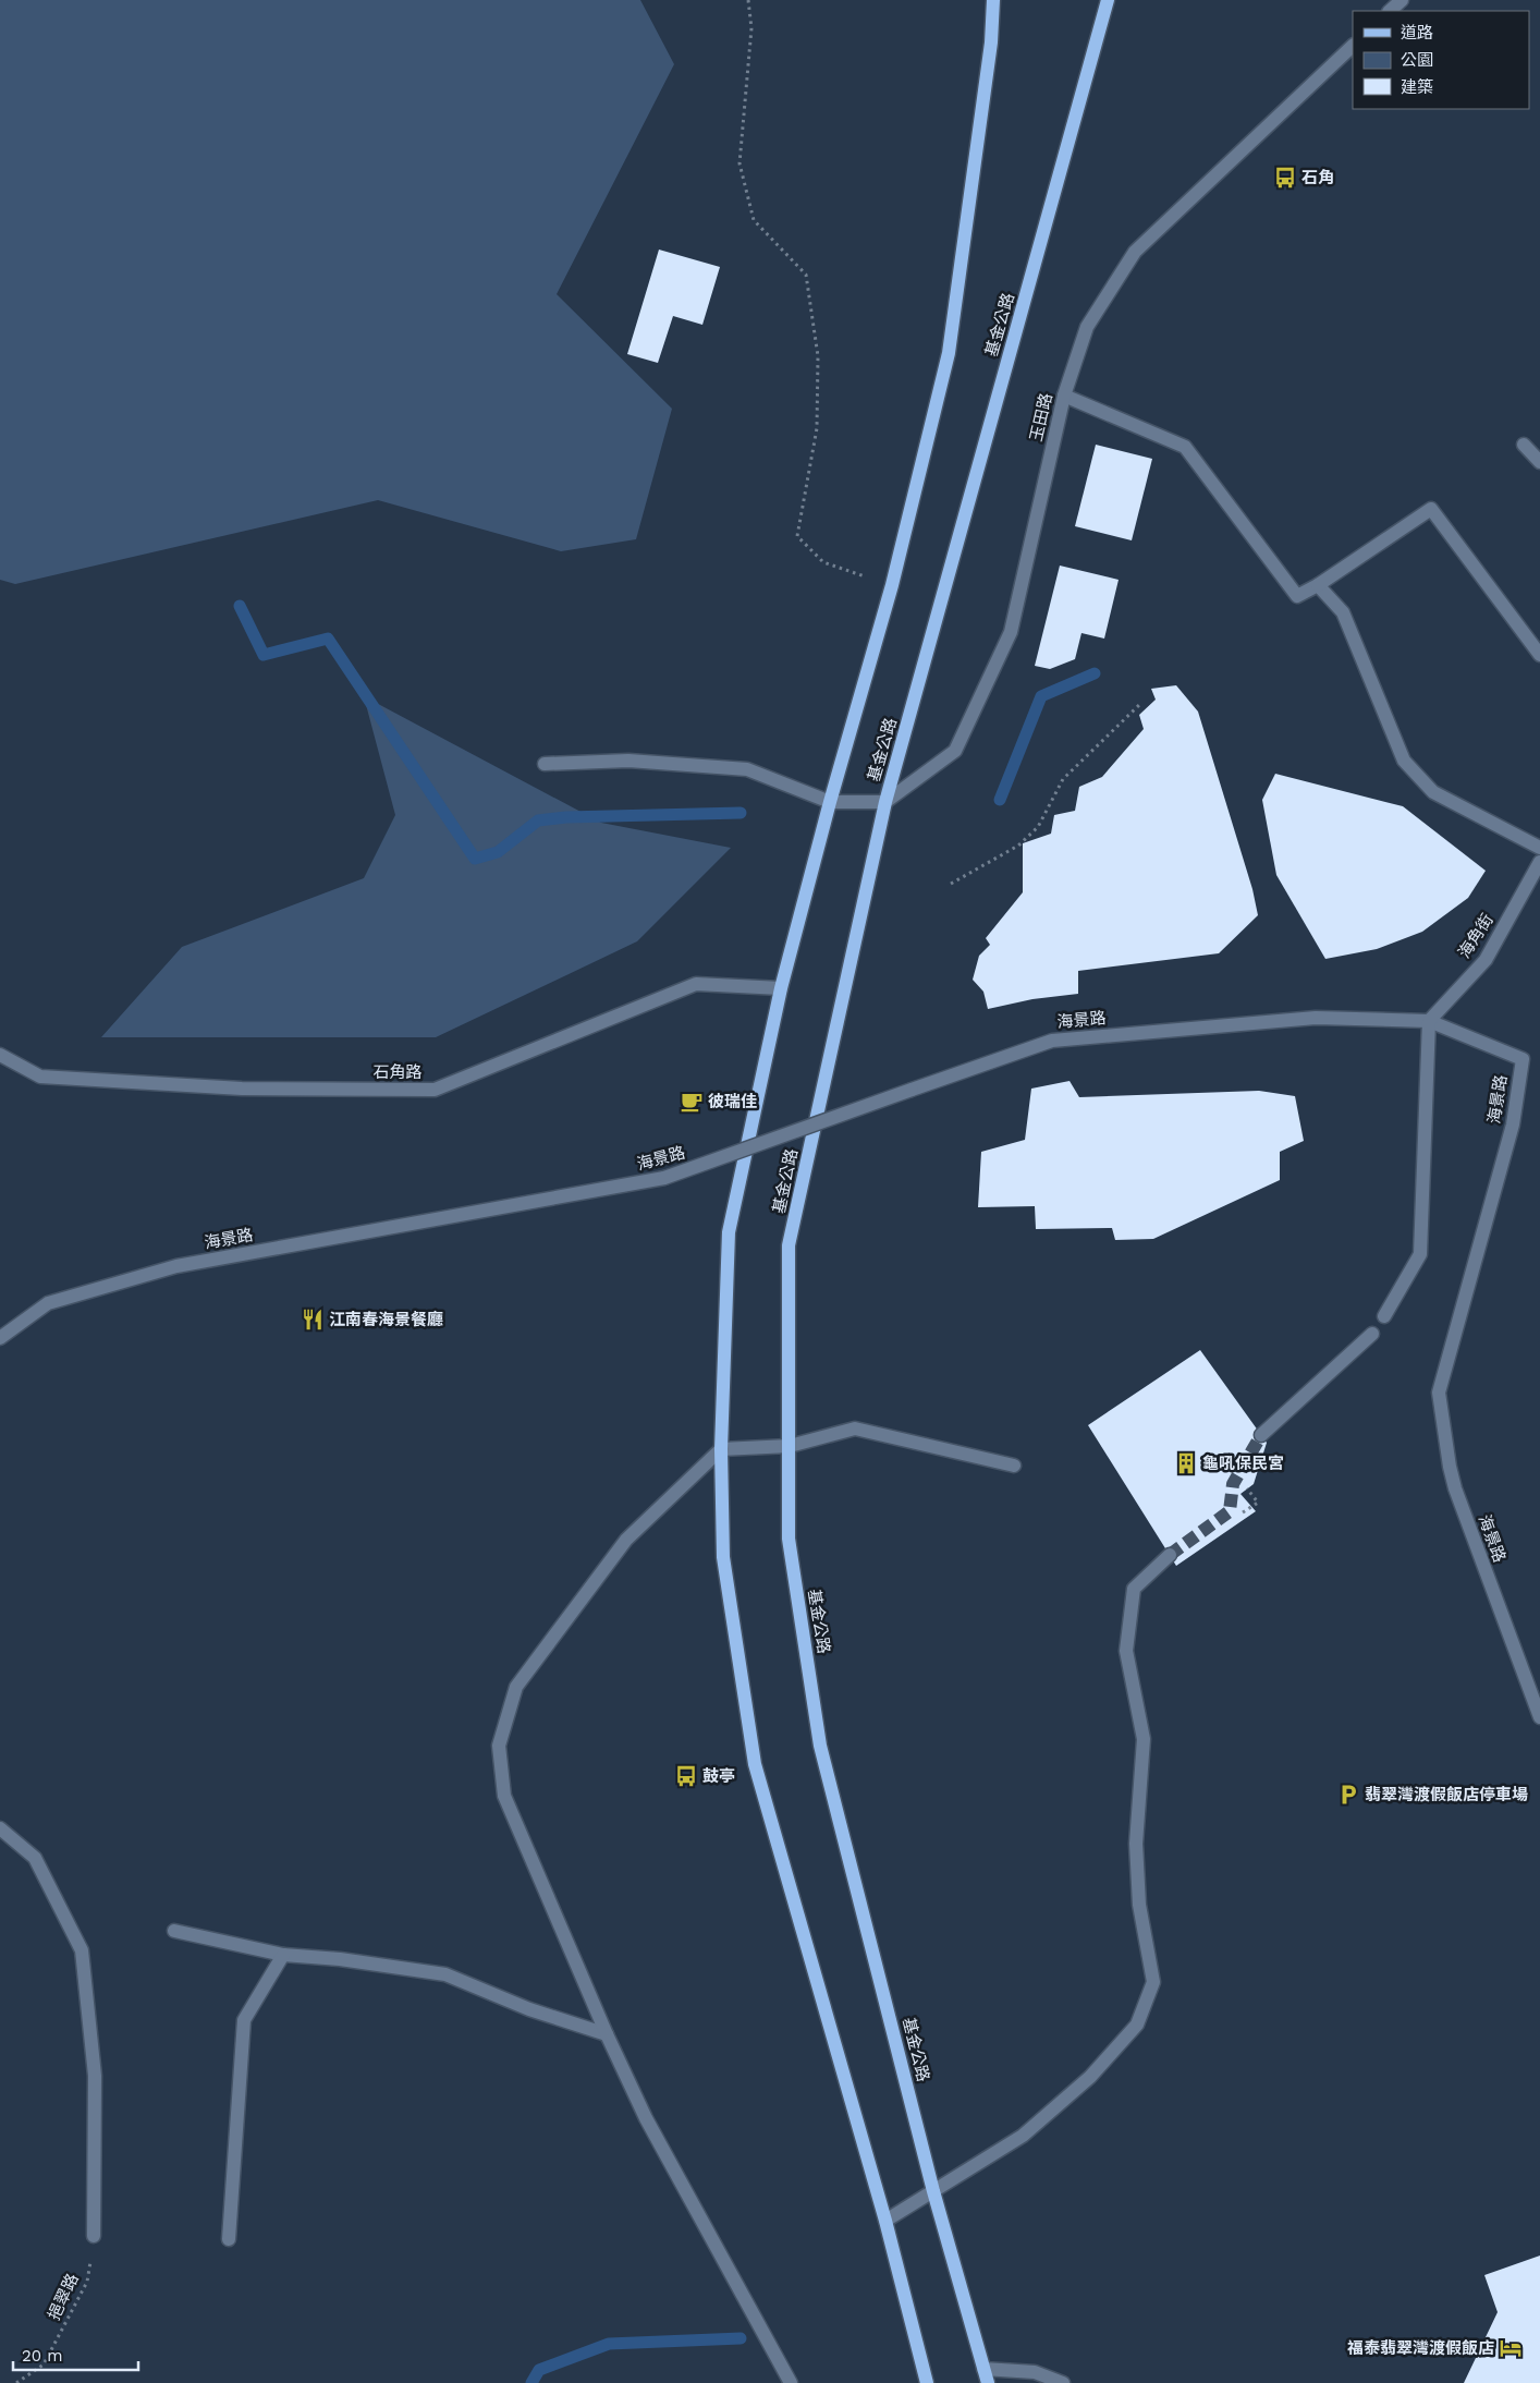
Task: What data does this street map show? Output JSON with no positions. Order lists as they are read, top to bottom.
{
  "streets": {
    "main road": ["基金公路"],
    "street": [
      "玉田路",
      "海角街",
      "海景路",
      "石角路"
    ],
    "path": ["挹翠路"]
  },
  "crossings": [
    ["基金公路", "玉田路"],
    ["海角街", "海景路"]
  ],
  "places": {
    "bus stop": ["石角", "鼓亭"],
    "cafe": ["彼瑞佳"],
    "restaurant": ["江南春海景餐廳"],
    "building": ["龜吼保民宮"],
    "parking": ["翡翠灣渡假飯店停車場"],
    "hotel": ["福泰翡翠灣渡假飯店"]
  },
  "legend": ["道路", "公園", "建築"],
  "scale_bar": "20 m"
}
